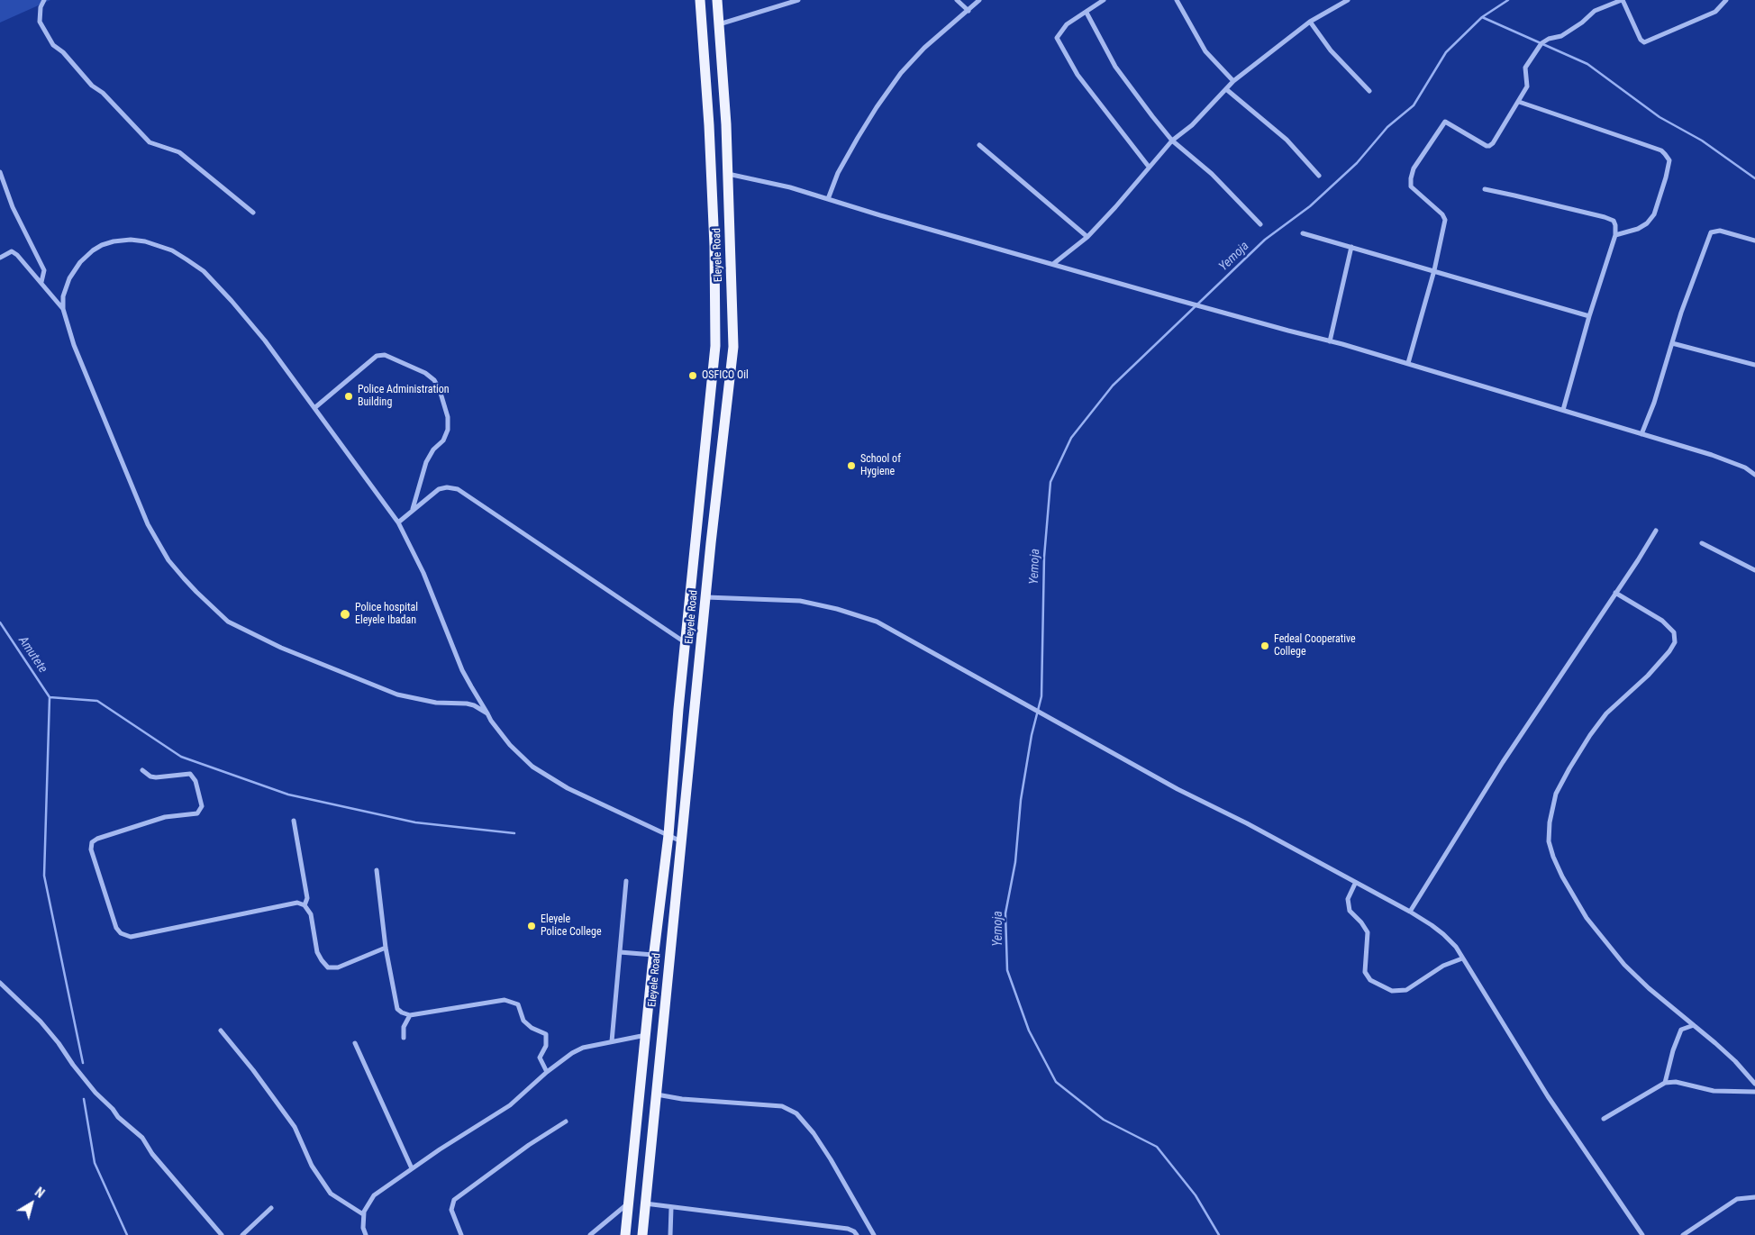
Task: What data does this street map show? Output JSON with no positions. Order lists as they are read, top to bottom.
{
  "streets": {
    "main road": ["Eleyele Road"]
  },
  "water": ["Yemoja", "Amutete"],
  "places": [
    "OSFICO Oil",
    "Police Administration Building",
    "School of Hygiene",
    "Police hospital Eleyele Ibadan",
    "Fedeal Cooperative College",
    "Eleyele Police College"
  ],
  "north": "top right"
}
